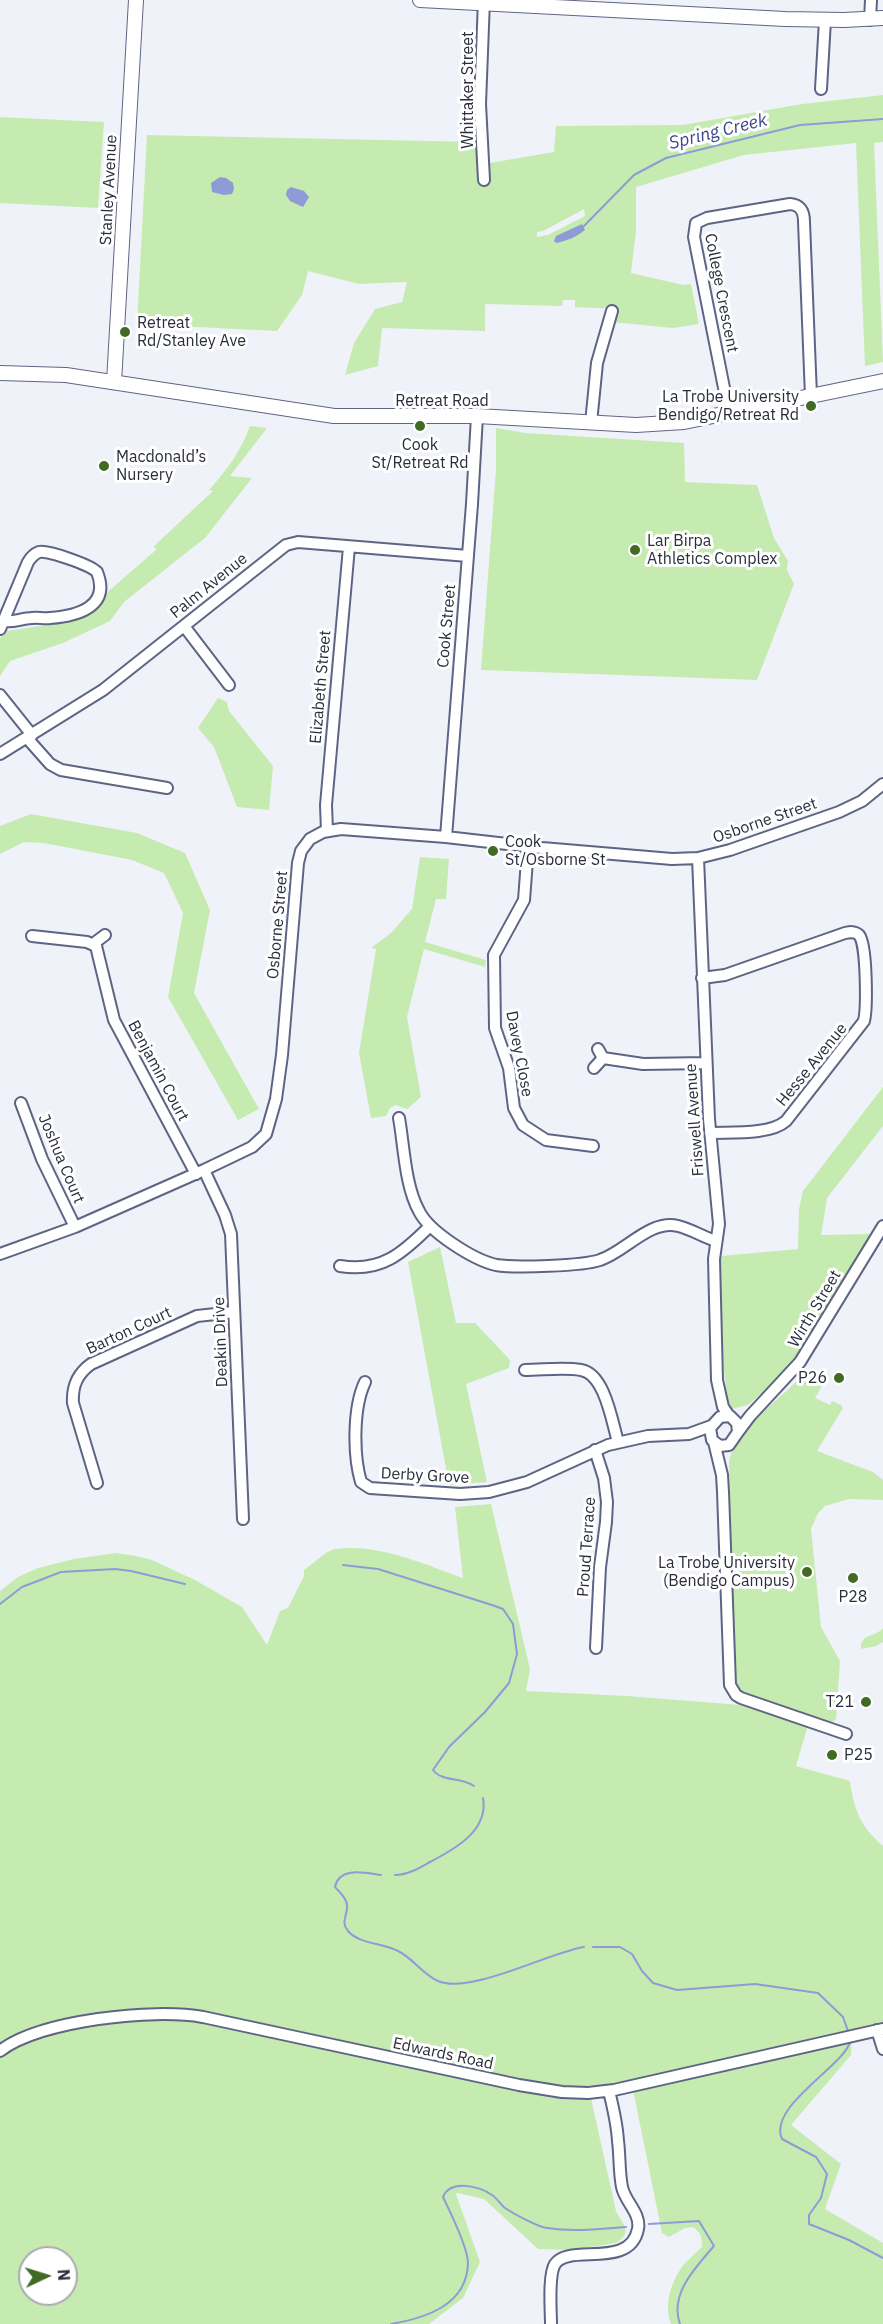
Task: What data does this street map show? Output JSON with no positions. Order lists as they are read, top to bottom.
{
  "streets": {
    "street": [
      "Whittaker Street",
      "Stanley Avenue",
      "College Crescent",
      "Retreat Road",
      "Palm Avenue",
      "Cook Street",
      "Elizabeth Street",
      "Osborne Street",
      "Davey Close",
      "Hesse Avenue",
      "Benjamin Court",
      "Friswell Avenue",
      "Joshua Court",
      "Wirth Street",
      "Barton Court",
      "Deakin Drive",
      "Derby Grove",
      "Proud Terrace",
      "Edwards Road"
    ]
  },
  "crossings": [
    ["Stanley Avenue", "Retreat Road"],
    ["College Crescent", "Retreat Road"],
    ["Retreat Road", "Cook Street"],
    ["Palm Avenue", "Cook Street"],
    ["Palm Avenue", "Elizabeth Street"],
    ["Cook Street", "Osborne Street"],
    ["Elizabeth Street", "Osborne Street"],
    ["Osborne Street", "Davey Close"],
    ["Osborne Street", "Benjamin Court"],
    ["Osborne Street", "Friswell Avenue"],
    ["Osborne Street", "Joshua Court"],
    ["Osborne Street", "Deakin Drive"],
    ["Hesse Avenue", "Friswell Avenue"],
    ["Benjamin Court", "Deakin Drive"],
    ["Friswell Avenue", "Wirth Street"],
    ["Friswell Avenue", "Derby Grove"],
    ["Wirth Street", "Derby Grove"],
    ["Barton Court", "Deakin Drive"],
    ["Derby Grove", "Proud Terrace"]
  ],
  "water": ["Spring Creek"],
  "places": [
    "Retreat Rd/Stanley Ave",
    "La Trobe University Bendigo/Retreat Rd",
    "Cook St/Retreat Rd",
    "Macdonald’s Nursery",
    "Lar Birpa Athletics Complex",
    "Cook St/Osborne St",
    "P26",
    "La Trobe University (Bendigo Campus)",
    "P28",
    "T21",
    "P25"
  ],
  "north": "right"
}
